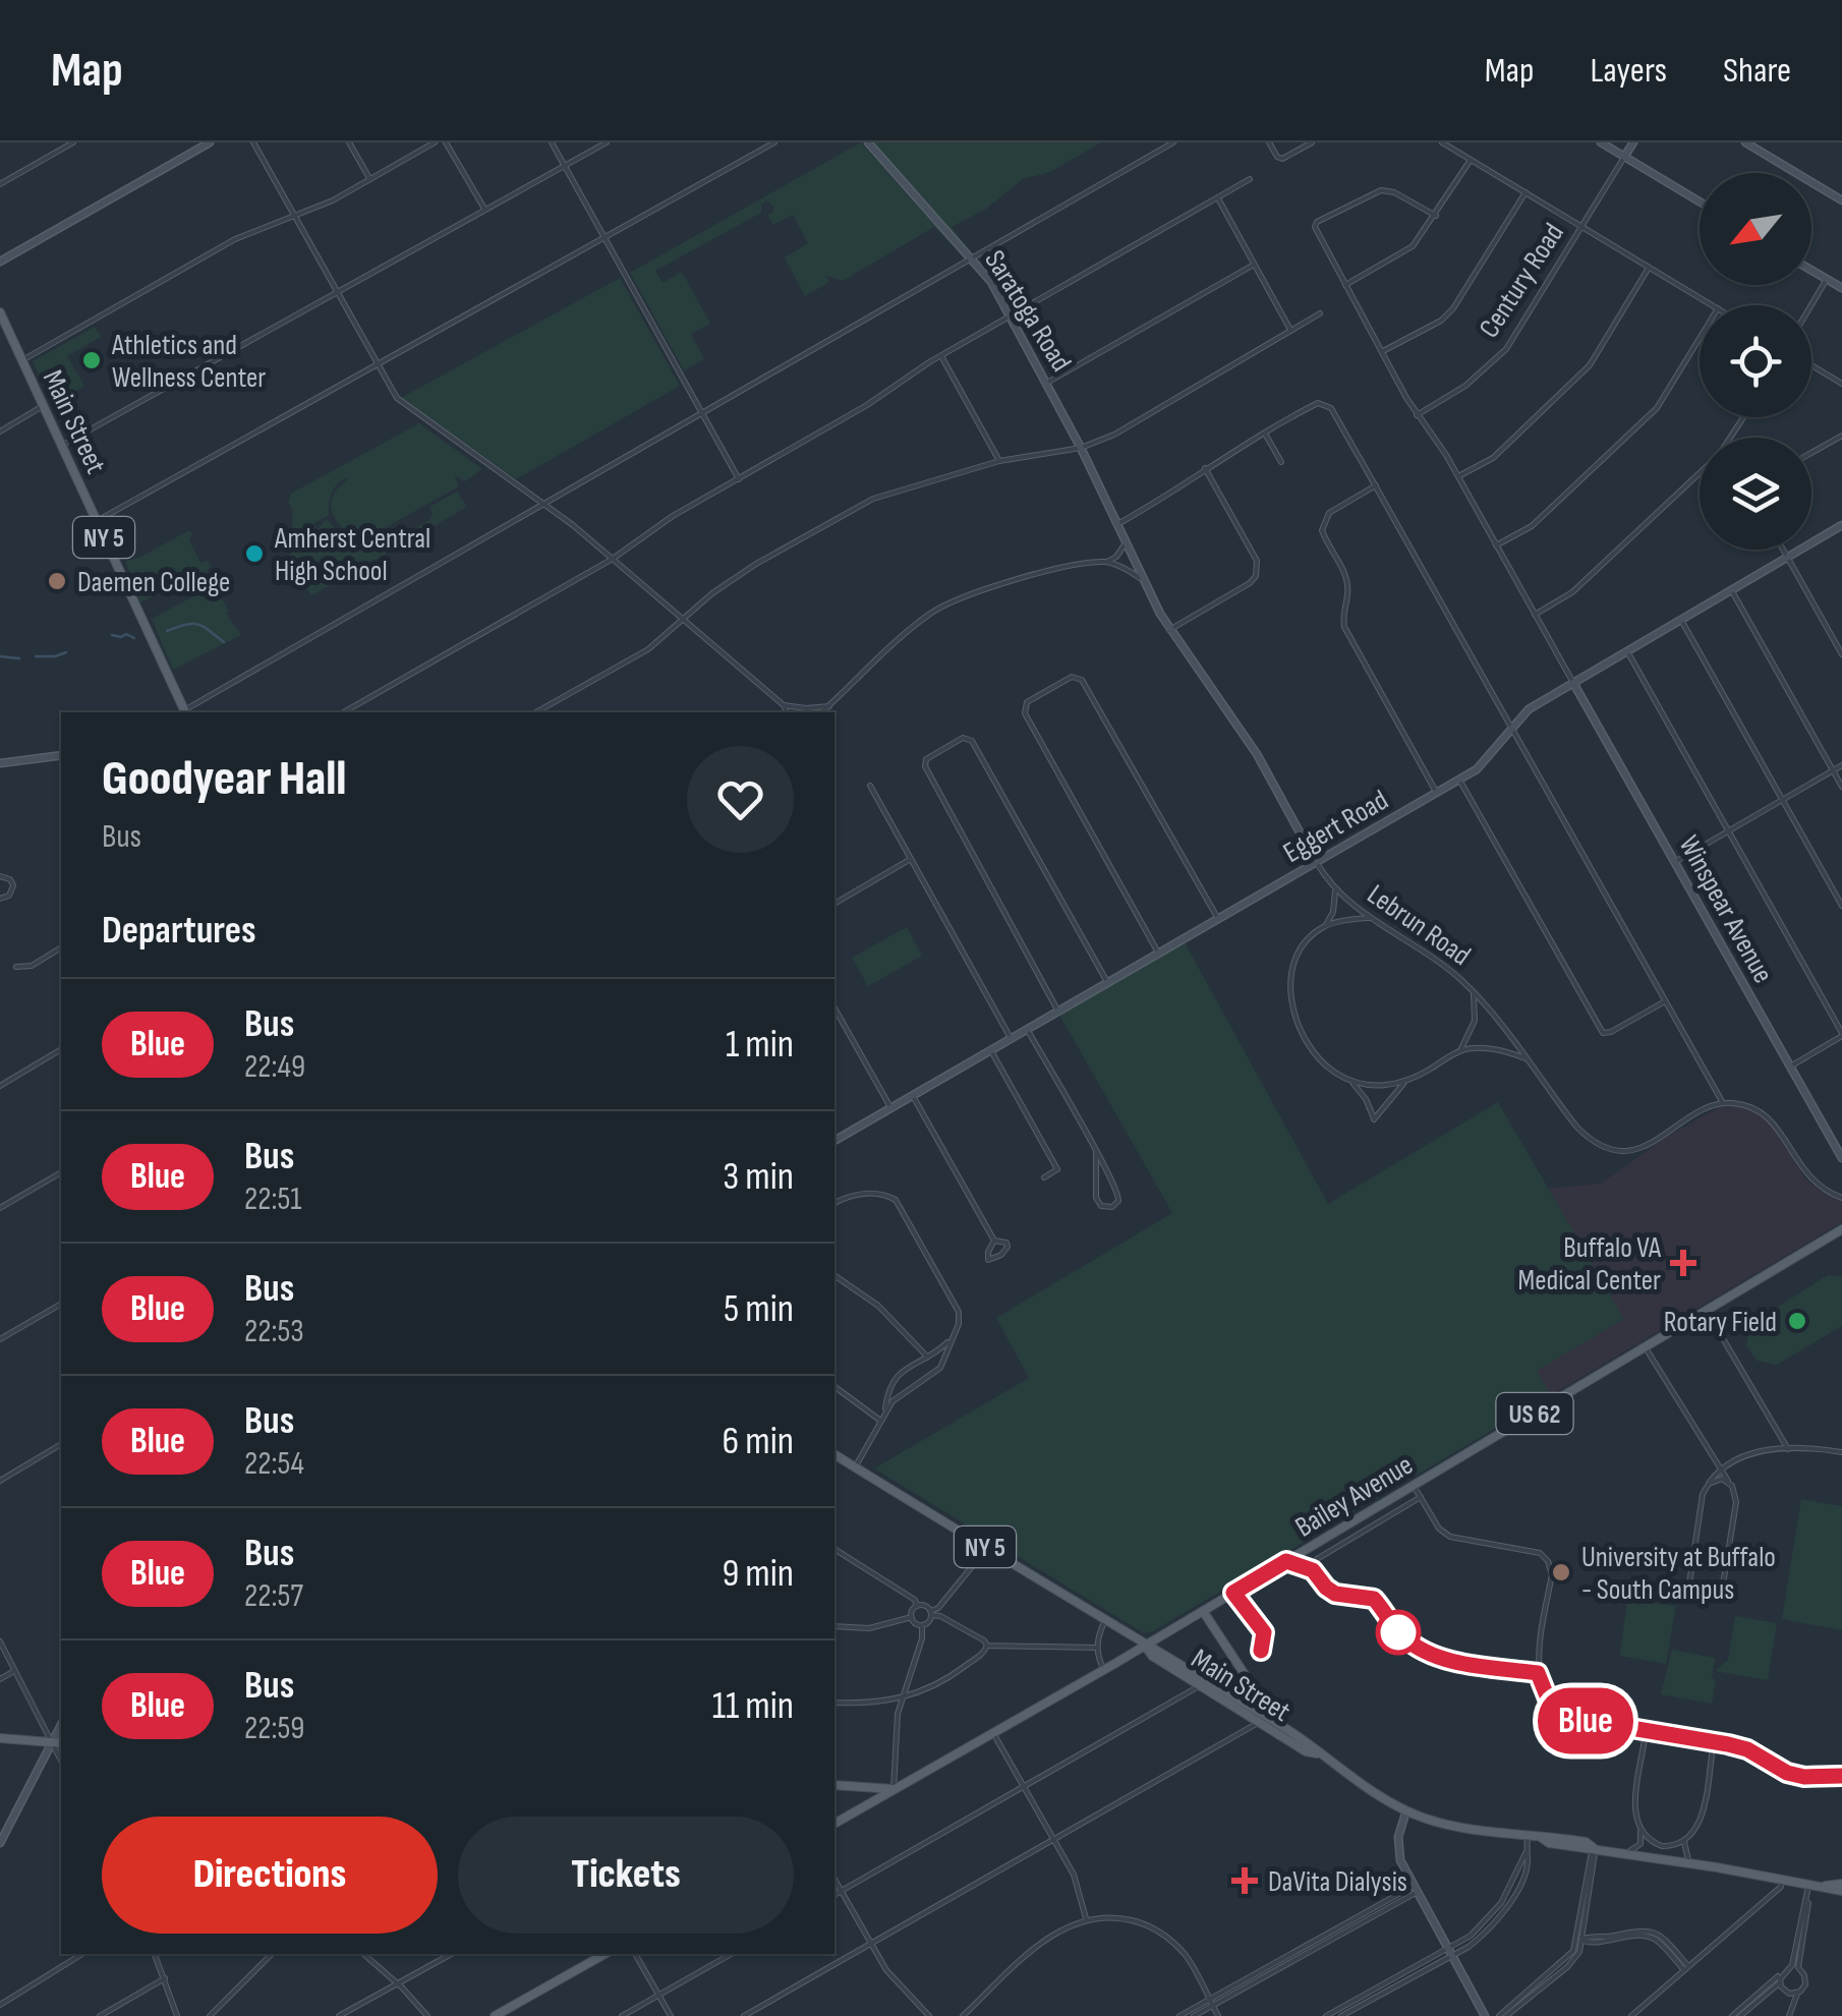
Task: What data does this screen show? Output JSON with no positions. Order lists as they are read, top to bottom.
{
  "streets": {
    "main road": [
      "Main Street",
      "NY 5",
      "US 62",
      "Bailey Avenue"
    ],
    "street": [
      "Century Road",
      "Saratoga Road",
      "Eggert Road",
      "Winspear Avenue",
      "Lebrun Road"
    ]
  },
  "crossings": [
    ["Saratoga Road", "Lebrun Road"],
    ["Main Street", "NY 5"],
    ["Main Street", "Bailey Avenue"],
    ["Eggert Road", "Winspear Avenue"],
    ["Eggert Road", "Lebrun Road"]
  ],
  "places": {
    "other": [
      "Athletics and Wellness Center",
      "Amherst Central High School",
      "Daemen College",
      "Rotary Field",
      "University at Buffalo - South Campus"
    ],
    "health": ["Buffalo VA Medical Center", "DaVita Dialysis"]
  },
  "lines": ["bus line Blue"],
  "north": "bottom left",
  "page": {
    "header": "Map",
    "nav": ["Map", "Layers", "Share"],
    "on_map": "Blue",
    "heading": [
      ["Goodyear Hall", "Bus"],
      "Departures"
    ],
    "list": [
      {
        "mark": "Blue",
        "name": "Bus",
        "note": "22:49",
        "value": "1 min"
      },
      {
        "mark": "Blue",
        "name": "Bus",
        "note": "22:51",
        "value": "3 min"
      },
      {
        "mark": "Blue",
        "name": "Bus",
        "note": "22:53",
        "value": "5 min"
      },
      {
        "mark": "Blue",
        "name": "Bus",
        "note": "22:54",
        "value": "6 min"
      },
      {
        "mark": "Blue",
        "name": "Bus",
        "note": "22:57",
        "value": "9 min"
      },
      {
        "mark": "Blue",
        "name": "Bus",
        "note": "22:59",
        "value": "11 min"
      }
    ],
    "buttons": ["Directions", "Tickets"]
  }
}
